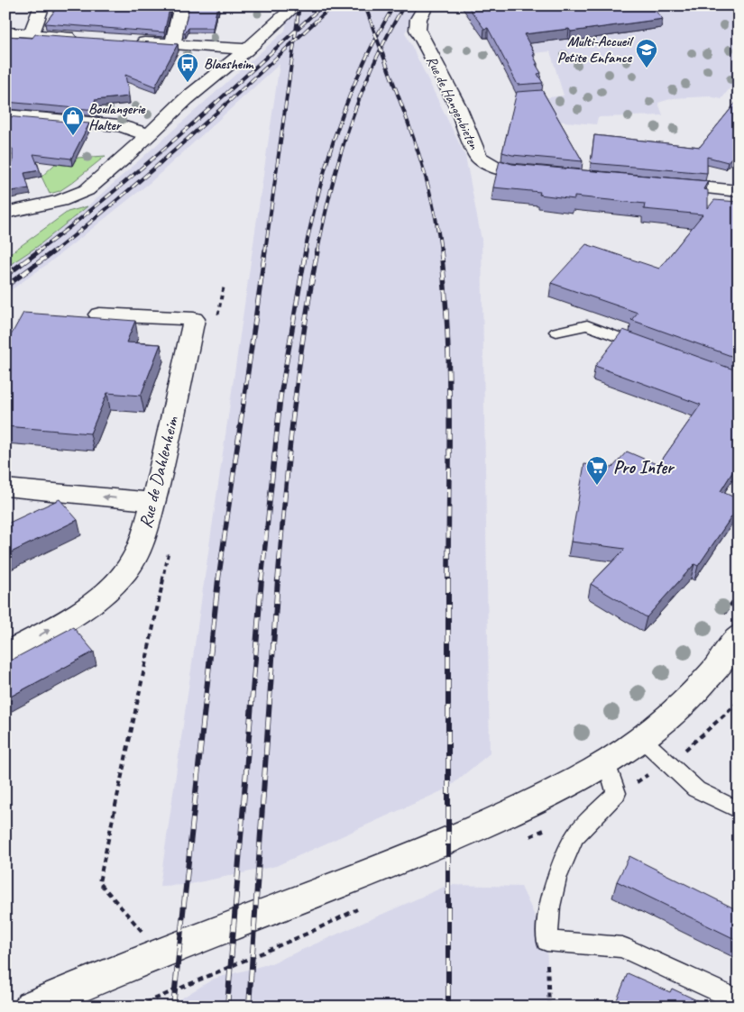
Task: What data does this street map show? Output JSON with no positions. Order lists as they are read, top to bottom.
{
  "streets": {
    "street": ["Rue de Hangenbieten", "Rue de Dahlenheim"]
  },
  "one_way": ["Rue de Dahlenheim"],
  "places": {
    "school or university": ["Multi-Accueil Petite Enfance"],
    "bus stop": ["Blaesheim"],
    "shop": ["Boulangerie Halter"],
    "supermarket": ["Pro Inter"]
  }
}
